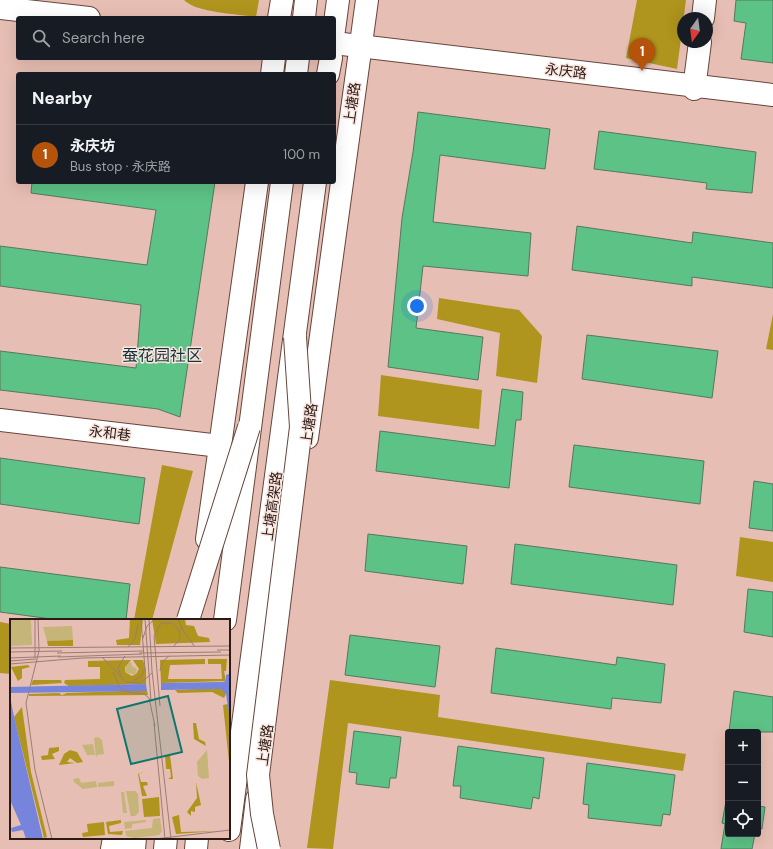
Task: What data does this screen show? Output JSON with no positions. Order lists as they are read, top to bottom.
{
  "streets": {
    "main road": [
      "永庆路",
      "上塘路",
      "永和巷",
      "上塘高架路"
    ]
  },
  "crossings": [
    ["永庆路", "上塘路"]
  ],
  "districts": ["蚕花园社区"],
  "north": "bottom",
  "page": {
    "search": "Search here",
    "pins": "1",
    "heading": "Nearby",
    "list": [
      {
        "mark": "1",
        "name": "永庆坊",
        "note": "Bus stop · 永庆路",
        "value": "100 m"
      }
    ],
    "map_buttons": ["+", "−"]
  }
}
